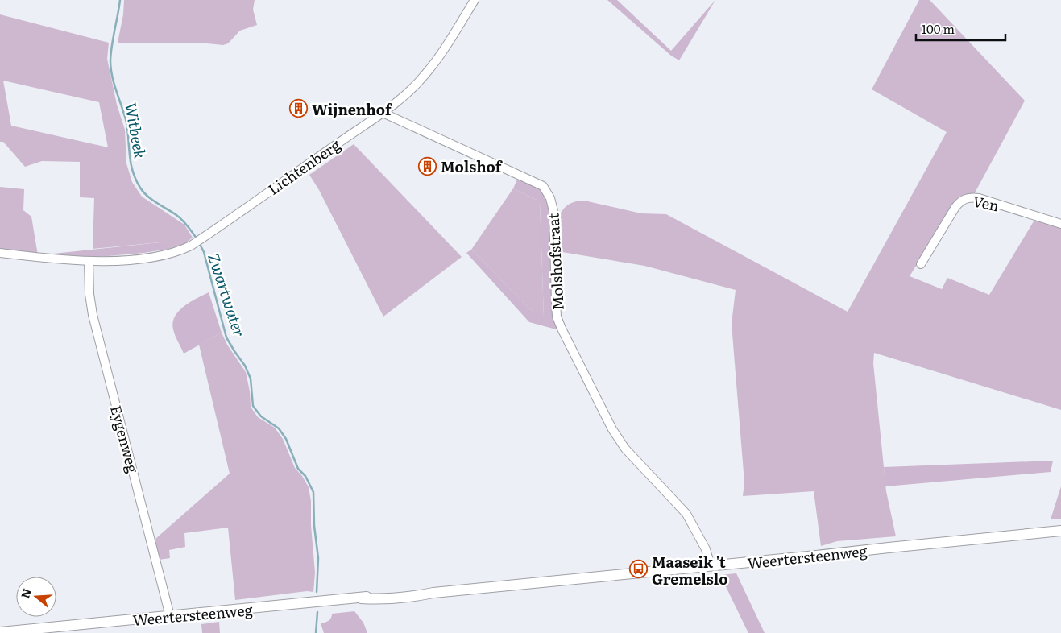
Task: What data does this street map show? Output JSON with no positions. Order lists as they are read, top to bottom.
{
  "streets": {
    "main road": ["Weertersteenweg"],
    "street": [
      "Lichtenberg",
      "Ven",
      "Molshofstraat",
      "Eygenweg"
    ]
  },
  "crossings": [
    ["Lichtenberg", "Molshofstraat"],
    ["Lichtenberg", "Eygenweg"],
    ["Molshofstraat", "Weertersteenweg"],
    ["Eygenweg", "Weertersteenweg"]
  ],
  "water": ["Witbeek", "Zwartwater"],
  "places": {
    "building": ["Wijnenhof", "Molshof"],
    "bus stop": ["Maaseik 't Gremelslo"]
  },
  "scale_bar": "100 m",
  "north": "left"
}
